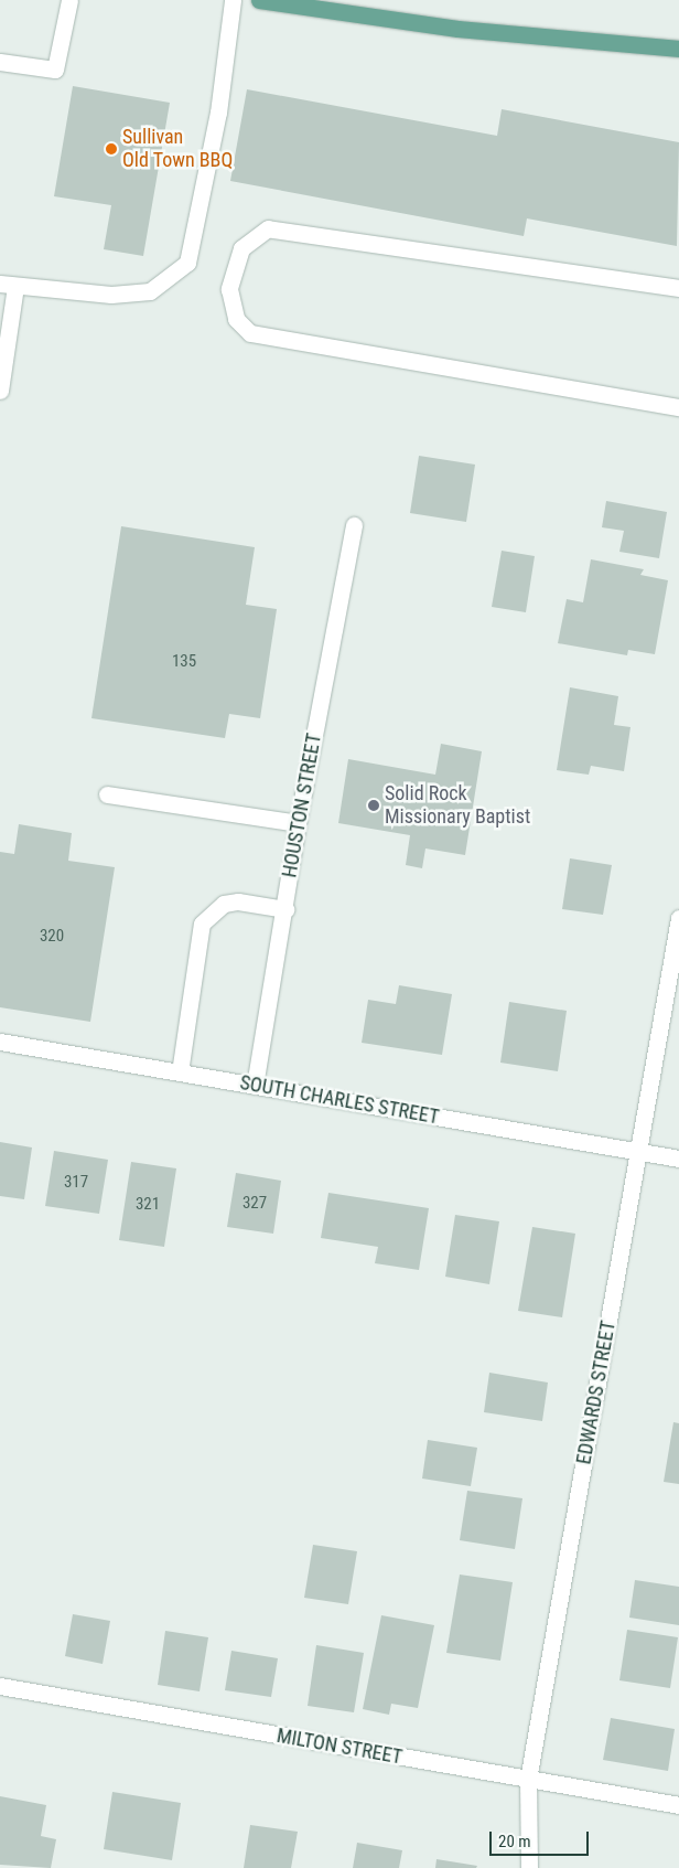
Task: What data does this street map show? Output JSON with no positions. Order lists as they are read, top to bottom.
{
  "streets": {
    "street": [
      "HOUSTON STREET",
      "SOUTH CHARLES STREET",
      "EDWARDS STREET",
      "MILTON STREET"
    ]
  },
  "crossings": [
    ["HOUSTON STREET", "SOUTH CHARLES STREET"],
    ["SOUTH CHARLES STREET", "EDWARDS STREET"],
    ["EDWARDS STREET", "MILTON STREET"]
  ],
  "places": ["Sullivan Old Town BBQ", "Solid Rock Missionary Baptist"],
  "house_numbers": [
    "135",
    "320",
    "317",
    "327",
    "321"
  ],
  "scale_bar": "20 m"
}
